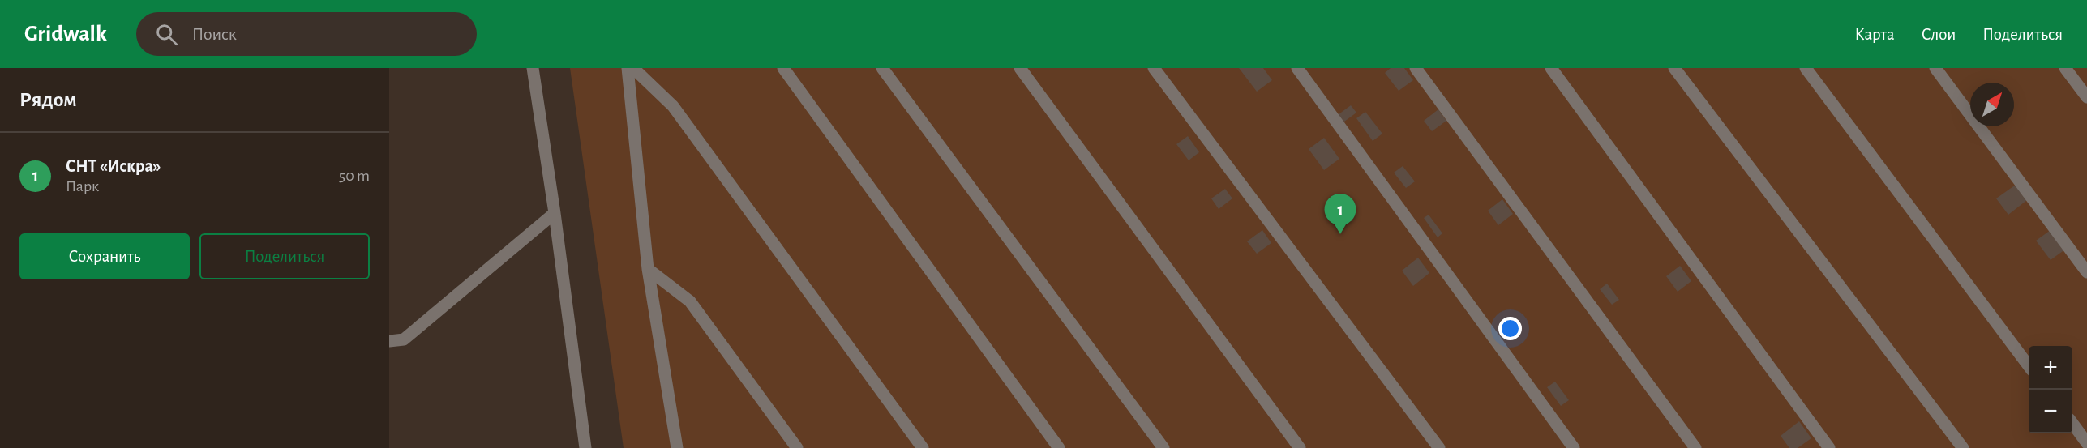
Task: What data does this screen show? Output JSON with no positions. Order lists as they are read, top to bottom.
{
  "north": "top right",
  "page": {
    "header": "Gridwalk",
    "search": "Поиск",
    "nav": ["Карта", "Слои", "Поделиться"],
    "heading": "Рядом",
    "list": [
      {
        "mark": "1",
        "name": "СНТ «Искра»",
        "note": "Парк",
        "value": "50 m"
      }
    ],
    "pins": "1",
    "buttons": ["Сохранить", "Поделиться"],
    "map_buttons": ["+", "−"]
  }
}
